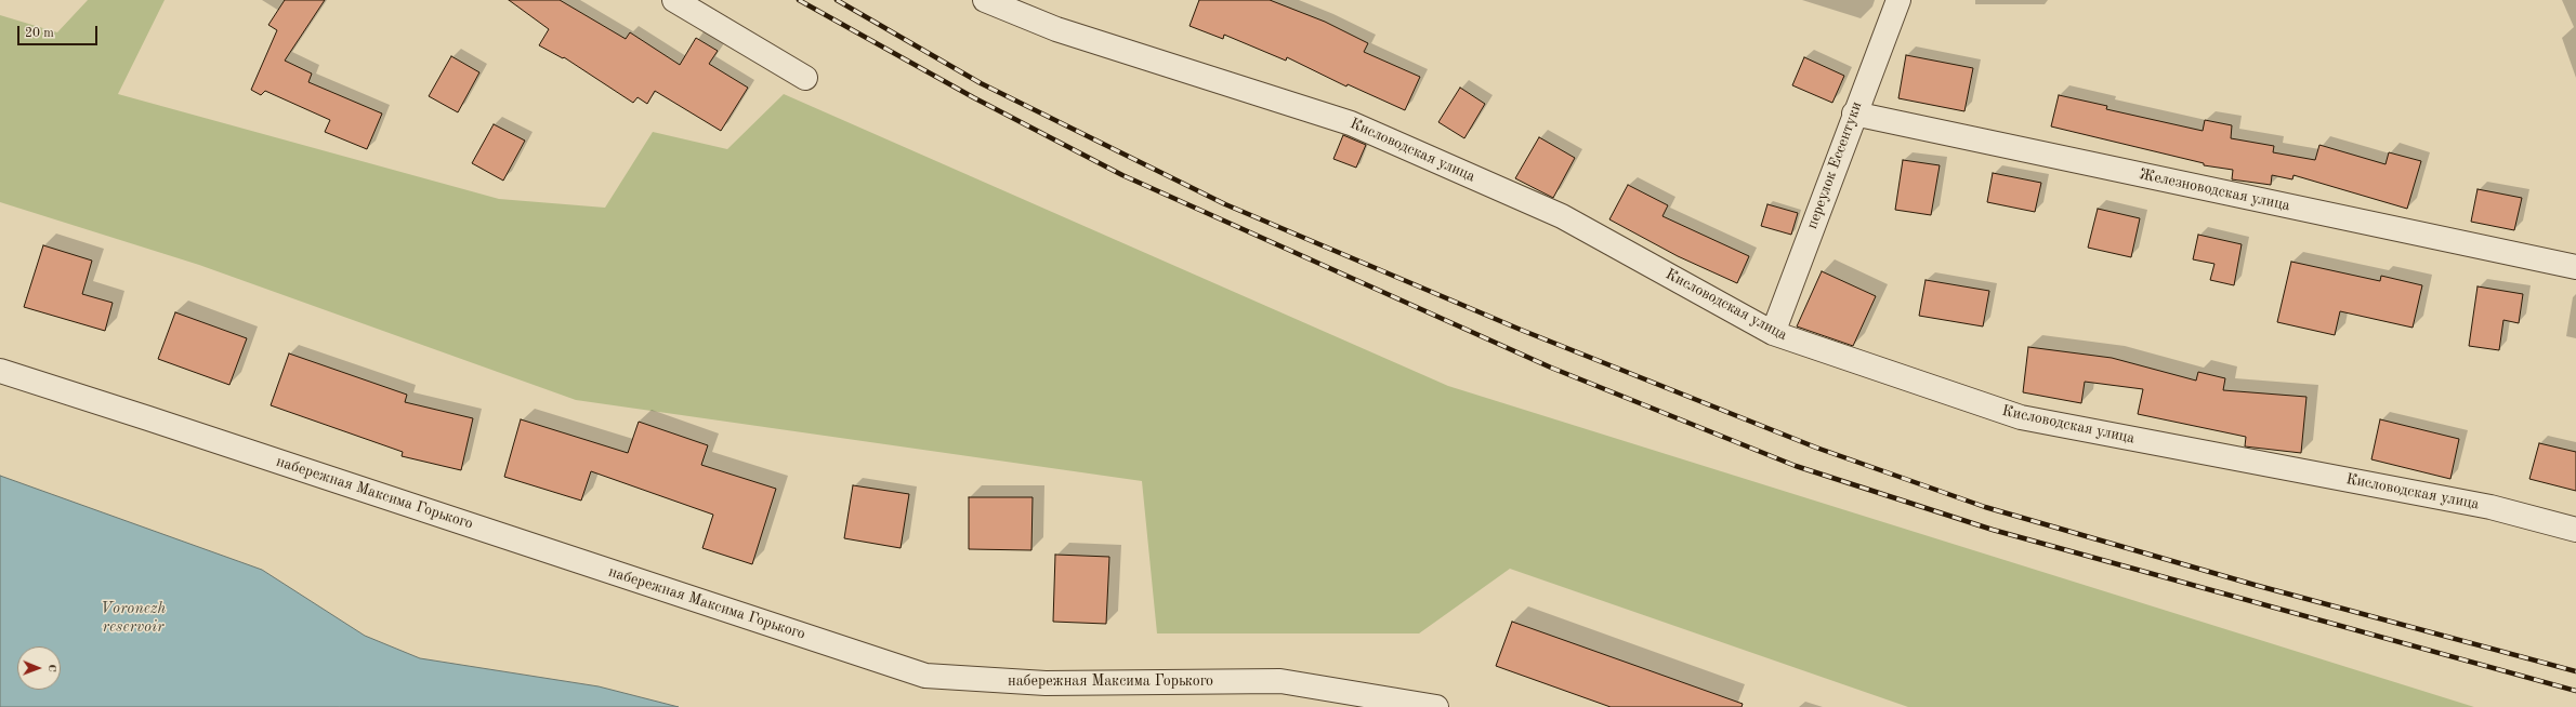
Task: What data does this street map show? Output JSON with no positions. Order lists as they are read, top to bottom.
{
  "streets": {
    "street": [
      "Кисловодская улица",
      "переулок Ессентуки",
      "Железноводская улица",
      "набережная Максима Горького"
    ]
  },
  "crossings": [
    ["Кисловодская улица", "переулок Ессентуки"],
    ["переулок Ессентуки", "Железноводская улица"]
  ],
  "water": ["Voronezh reservoir"],
  "scale_bar": "20 m",
  "north": "right"
}
